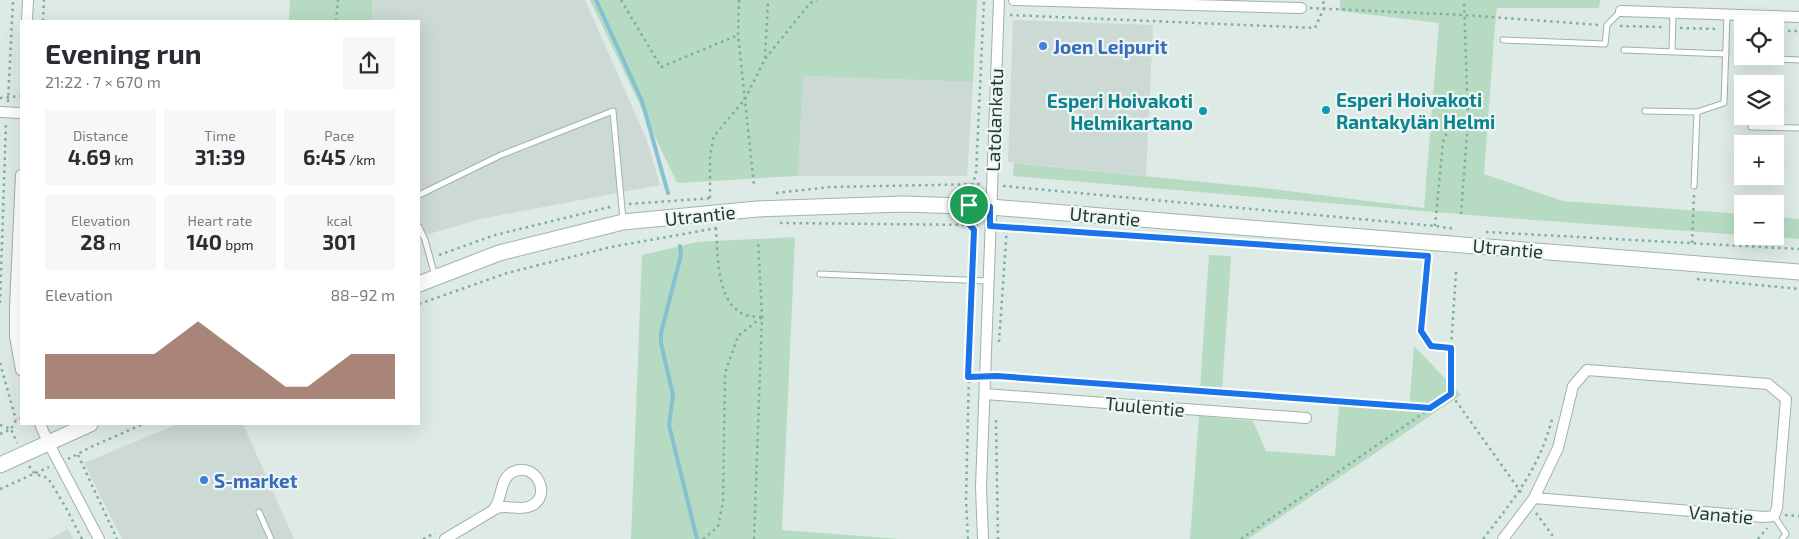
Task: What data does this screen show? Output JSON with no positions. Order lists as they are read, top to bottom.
{
  "streets": {
    "main road": ["Utrantie"],
    "street": ["Latolankatu", "Tuulentie", "Vanatie"]
  },
  "crossings": [
    ["Latolankatu", "Utrantie"],
    ["Latolankatu", "Tuulentie"]
  ],
  "places": [
    "Joen Leipurit",
    "Esperi Hoivakoti Rantakylän Helmi",
    "Esperi Hoivakoti Helmikartano",
    "S-market"
  ],
  "page": {
    "map_buttons": ["+", "−"],
    "heading": ["Evening run", "21:22 · 7 × 670 m"],
    "stats": [
      ["Distance", "4.69 km"],
      ["Time", "31:39"],
      ["Pace", "6:45 /km"],
      ["Elevation", "28 m"],
      ["Heart rate", "140 bpm"],
      ["kcal", "301"]
    ],
    "chart": ["Elevation", "88–92 m"]
  }
}
